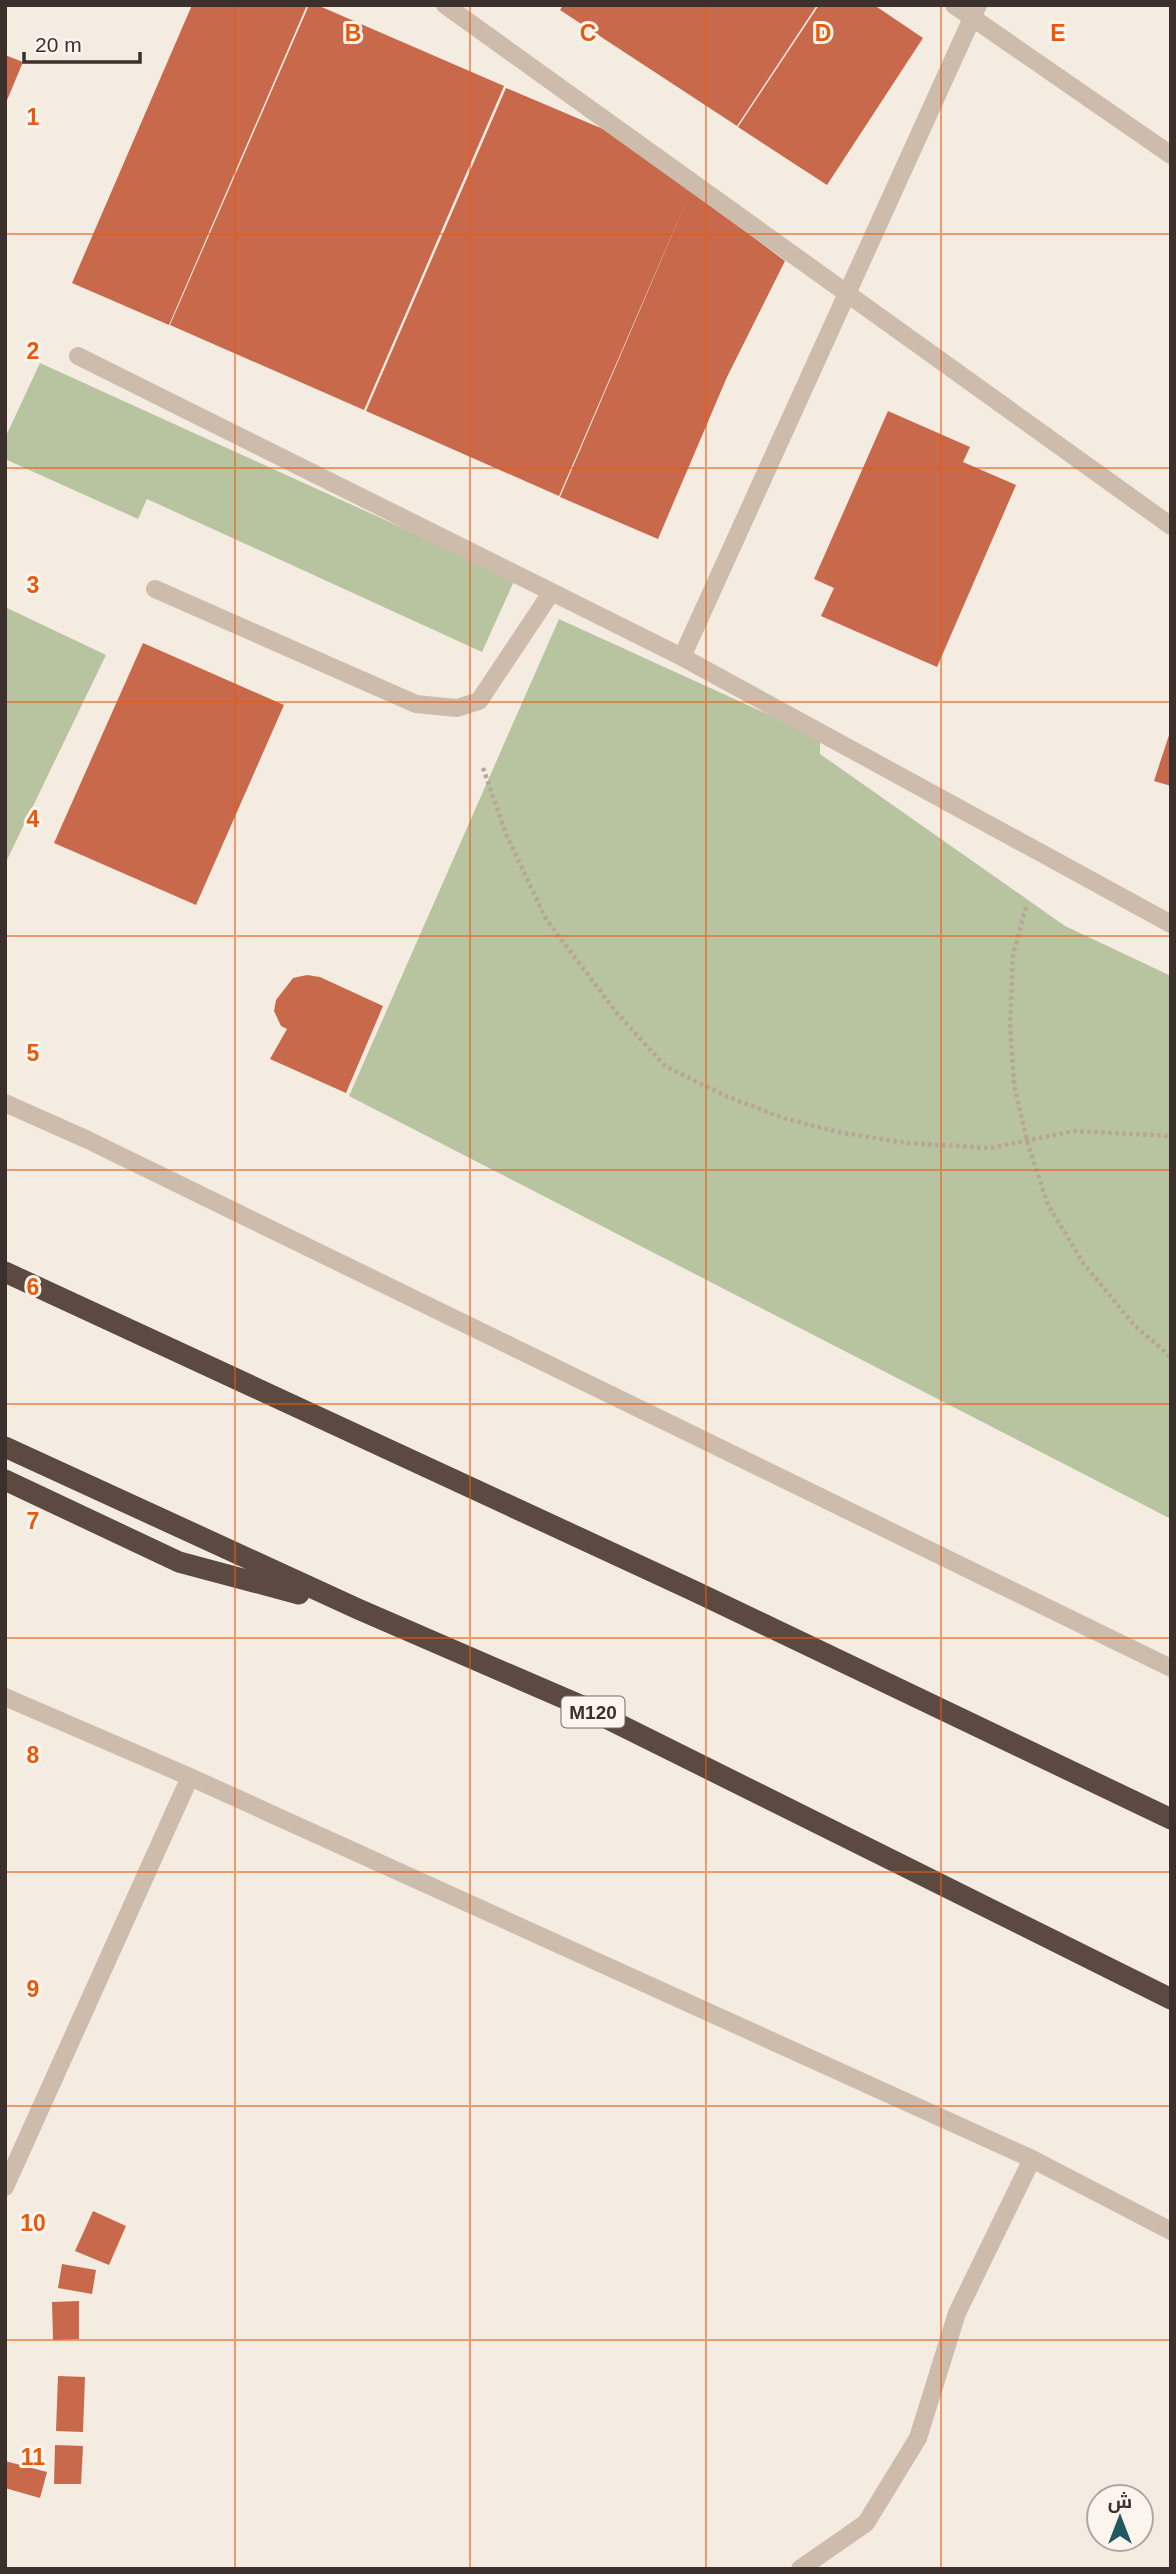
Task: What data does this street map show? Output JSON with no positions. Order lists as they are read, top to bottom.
{
  "streets": {
    "highway": ["M120"]
  },
  "scale_bar": "20 m",
  "north": "top",
  "grid": {
    "columns": [
      "B",
      "C",
      "D",
      "E"
    ],
    "rows": [
      "1",
      "2",
      "3",
      "4",
      "5",
      "6",
      "7",
      "8",
      "9",
      "10",
      "11"
    ]
  }
}
